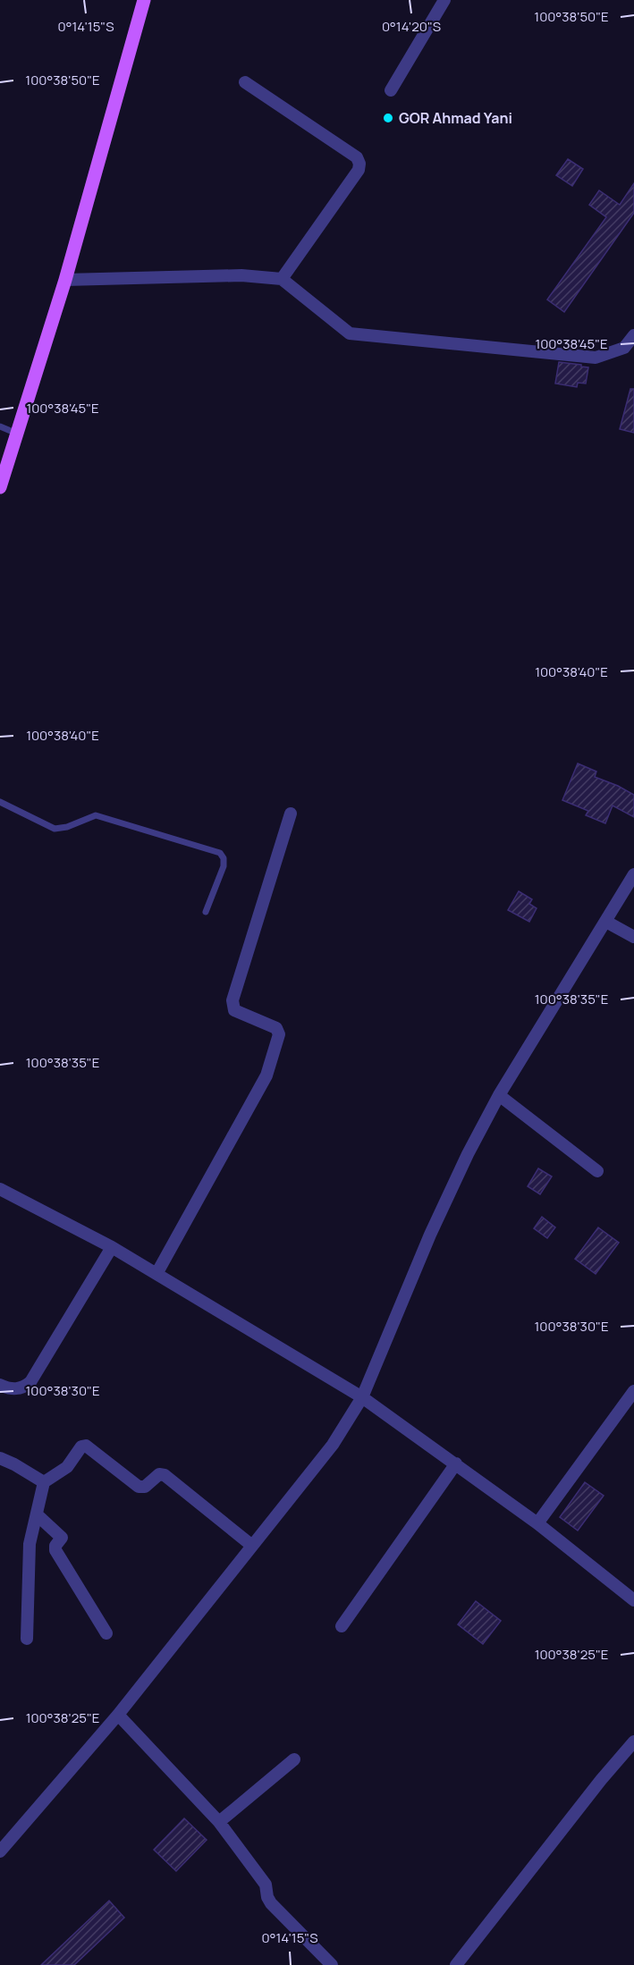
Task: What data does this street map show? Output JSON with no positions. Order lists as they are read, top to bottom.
{
  "places": ["GOR Ahmad Yani"],
  "coordinates": [
    "100°38'50\"E",
    "0°14'15\"S",
    "0°14'20\"S",
    "100°38'45\"E",
    "100°38'40\"E",
    "100°38'35\"E",
    "100°38'30\"E",
    "100°38'25\"E"
  ]
}
